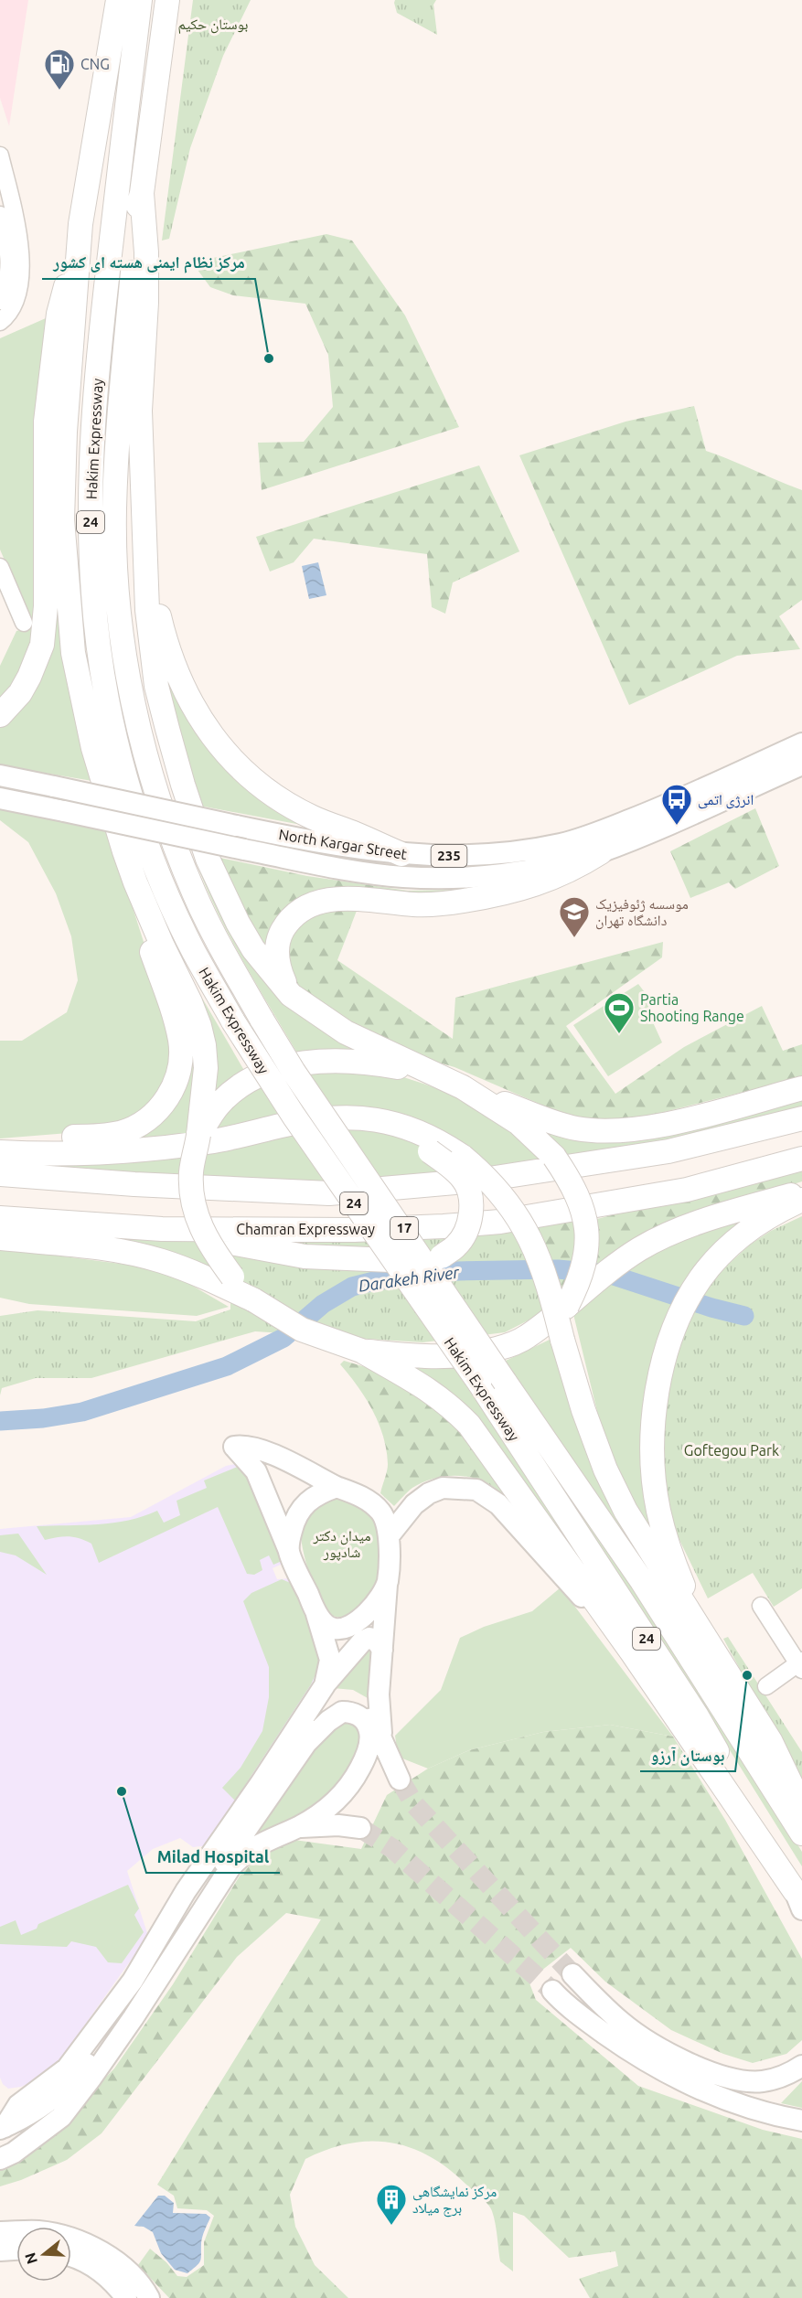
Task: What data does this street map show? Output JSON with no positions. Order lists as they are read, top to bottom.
{
  "streets": {
    "highway": [
      "Hakim Expressway",
      "24",
      "17",
      "Chamran Expressway"
    ],
    "main road": ["North Kargar Street", "235"]
  },
  "water": ["Darakeh River"],
  "parks": ["بوستان حکیم", "Goftegou Park", "میدان دکتر شادپور"],
  "places": {
    "fuel station": ["CNG"],
    "other": ["مرکز نظام ایمنی هسته ای کشور", "بوستان آرزو", "Milad Hospital"],
    "bus stop": ["انرژی اتمی"],
    "school or university": ["موسسه ژئوفیزیک دانشگاه تهران"],
    "sports": ["Partia Shooting Range"],
    "building": ["مرکز نمایشگاهی برج میلاد"]
  },
  "north": "left"
}
